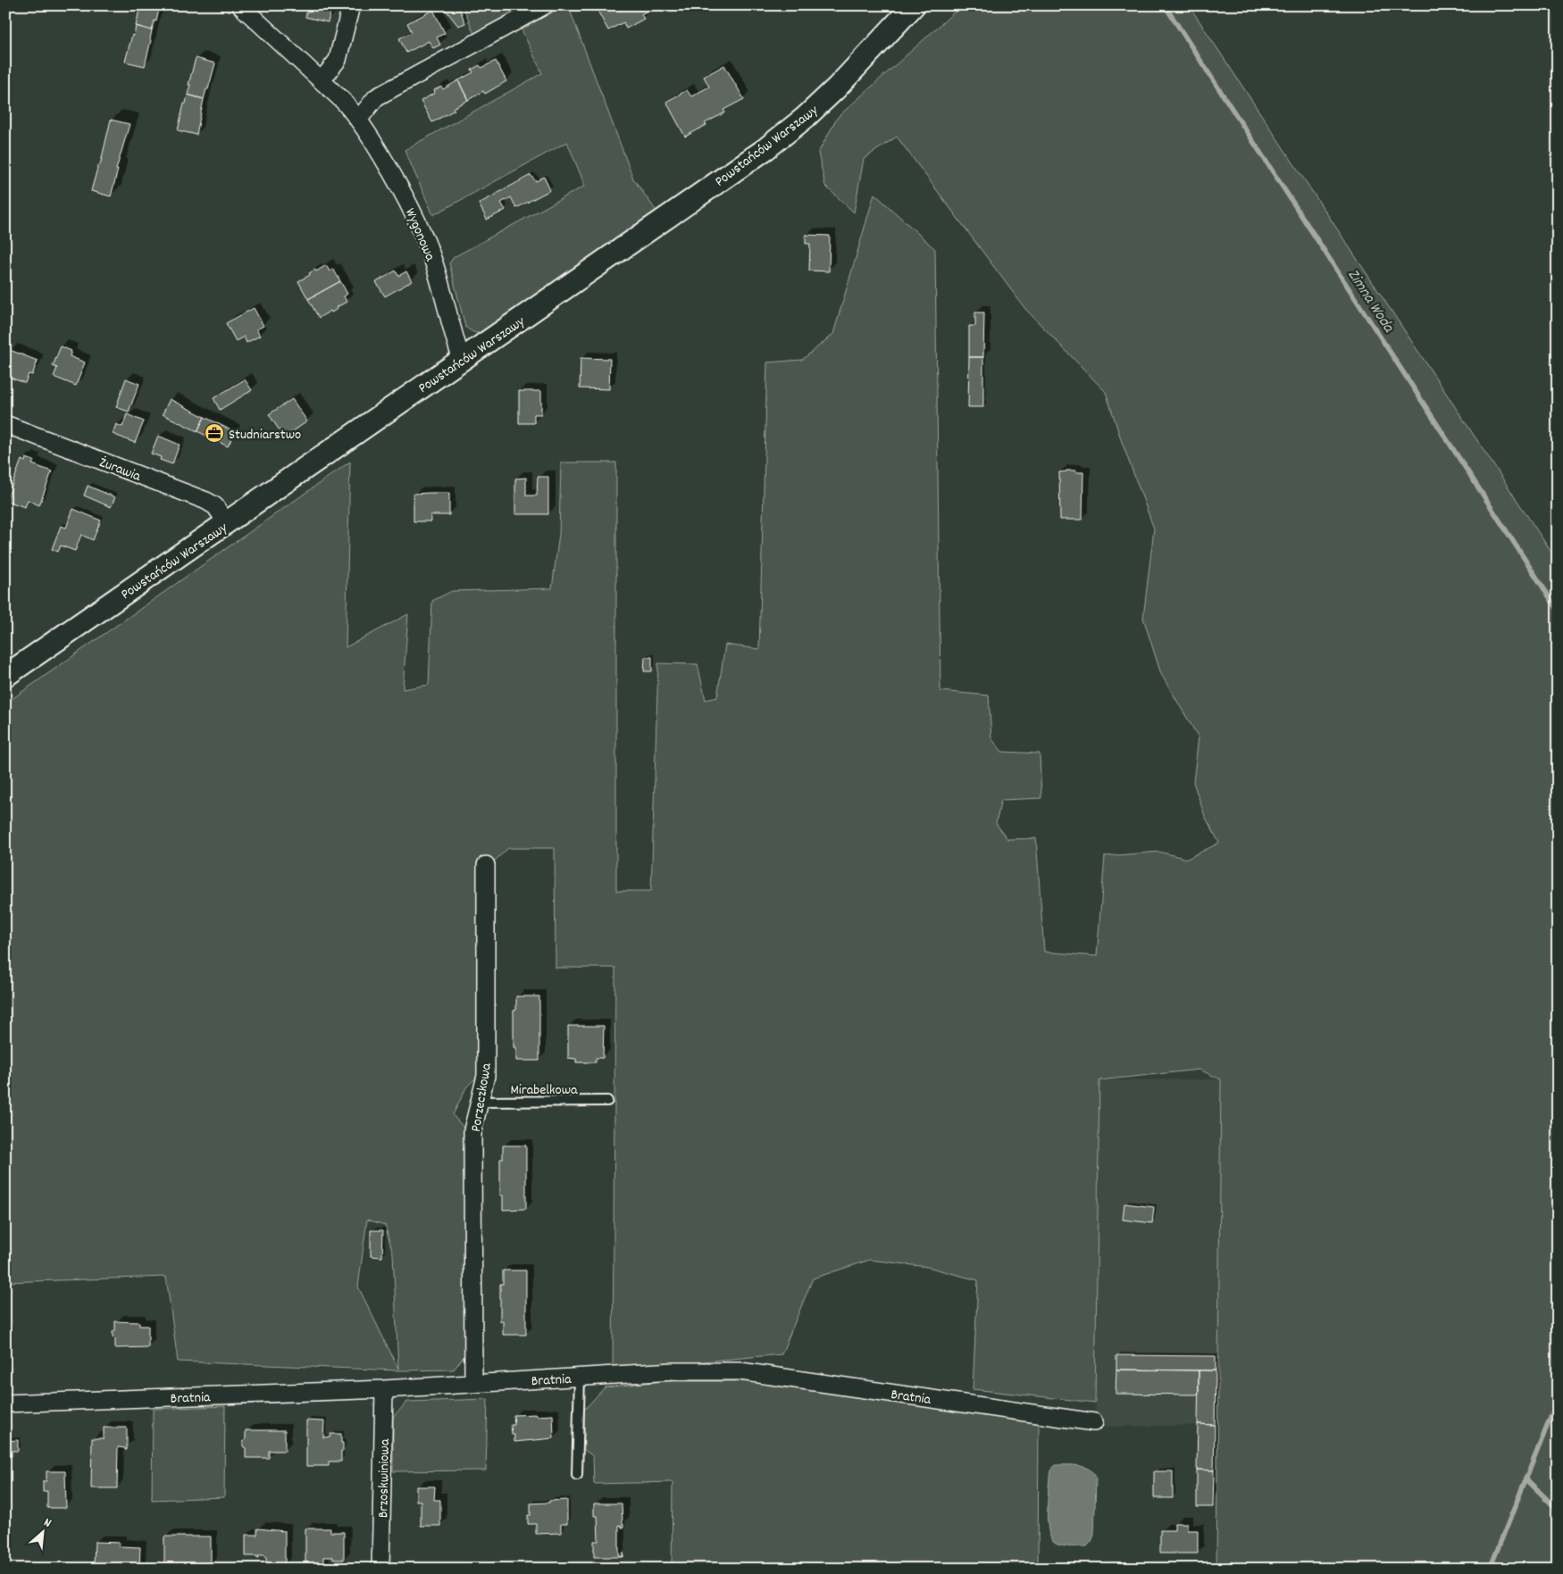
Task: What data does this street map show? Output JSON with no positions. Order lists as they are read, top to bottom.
{
  "streets": {
    "street": [
      "Powstańców Warszawy",
      "Wygonowa",
      "Żurawia",
      "Porzeczkowa",
      "Bratnia",
      "Brzoskwiniowa"
    ],
    "lane": ["Mirabelkowa"]
  },
  "crossings": [
    ["Powstańców Warszawy", "Wygonowa"],
    ["Powstańców Warszawy", "Żurawia"],
    ["Mirabelkowa", "Porzeczkowa"],
    ["Porzeczkowa", "Bratnia"],
    ["Bratnia", "Brzoskwiniowa"]
  ],
  "water": ["Zimna Woda"],
  "places": {
    "office": ["Studniarstwo"]
  },
  "north": "top right"
}
